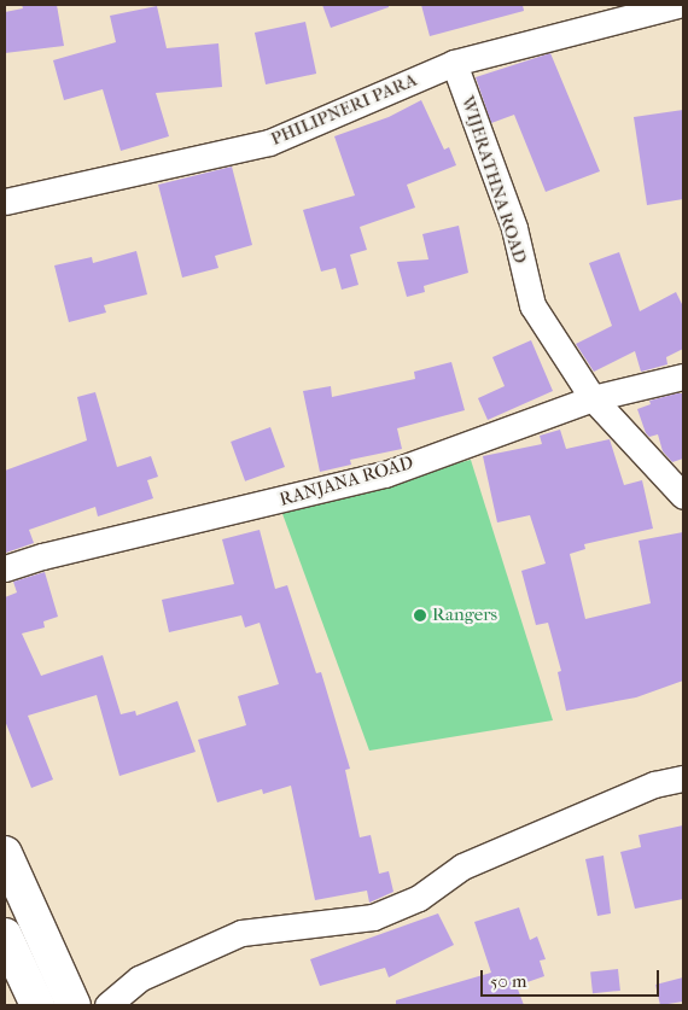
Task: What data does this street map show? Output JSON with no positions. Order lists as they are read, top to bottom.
{
  "streets": {
    "street": ["PHILIPNERI PARA", "WIJERATHNA ROAD", "RANJANA ROAD"]
  },
  "crossings": [
    ["PHILIPNERI PARA", "WIJERATHNA ROAD"],
    ["WIJERATHNA ROAD", "RANJANA ROAD"]
  ],
  "places": ["Rangers"],
  "scale_bar": "50 m"
}
